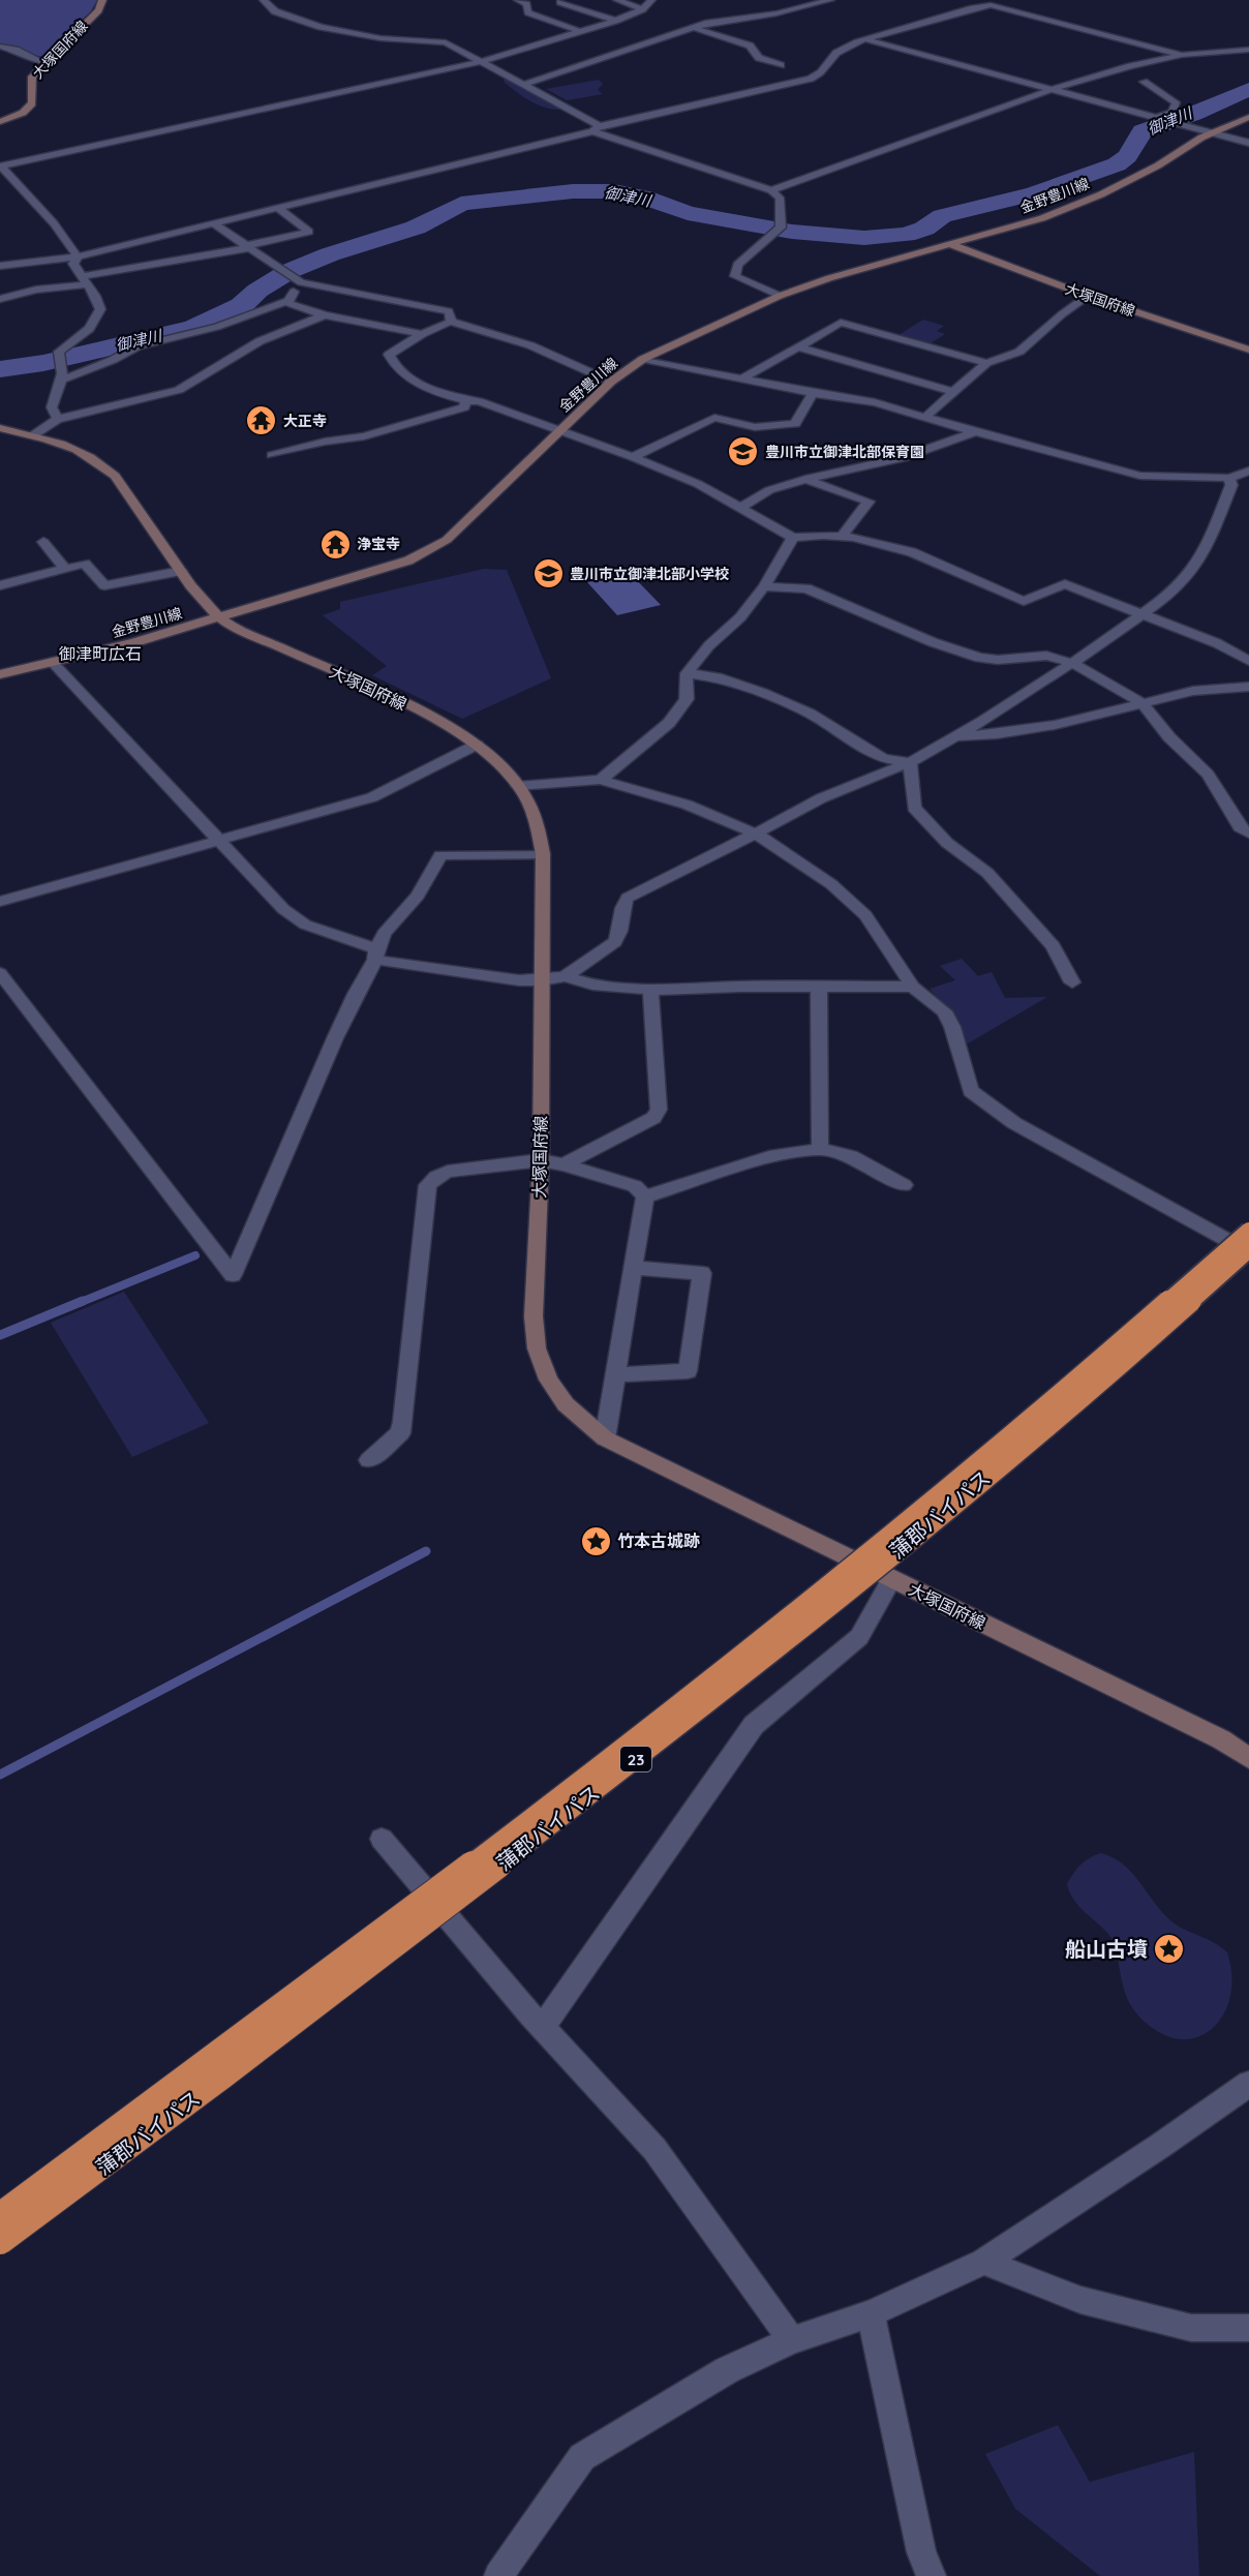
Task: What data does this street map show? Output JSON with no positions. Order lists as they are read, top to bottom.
{
  "streets": {
    "highway": ["蒲郡バイパス", "23"],
    "main road": ["大塚国府線", "金野豊川線"]
  },
  "crossings": [
    ["大塚国府線", "金野豊川線"],
    ["大塚国府線", "蒲郡バイパス"]
  ],
  "districts": ["御津町広石"],
  "water": ["御津川"],
  "places": {
    "temple": ["大正寺", "浄宝寺"],
    "school or university": ["豊川市立御津北部保育園", "豊川市立御津北部小学校"],
    "place": ["竹本古城跡", "船山古墳"]
  }
}
